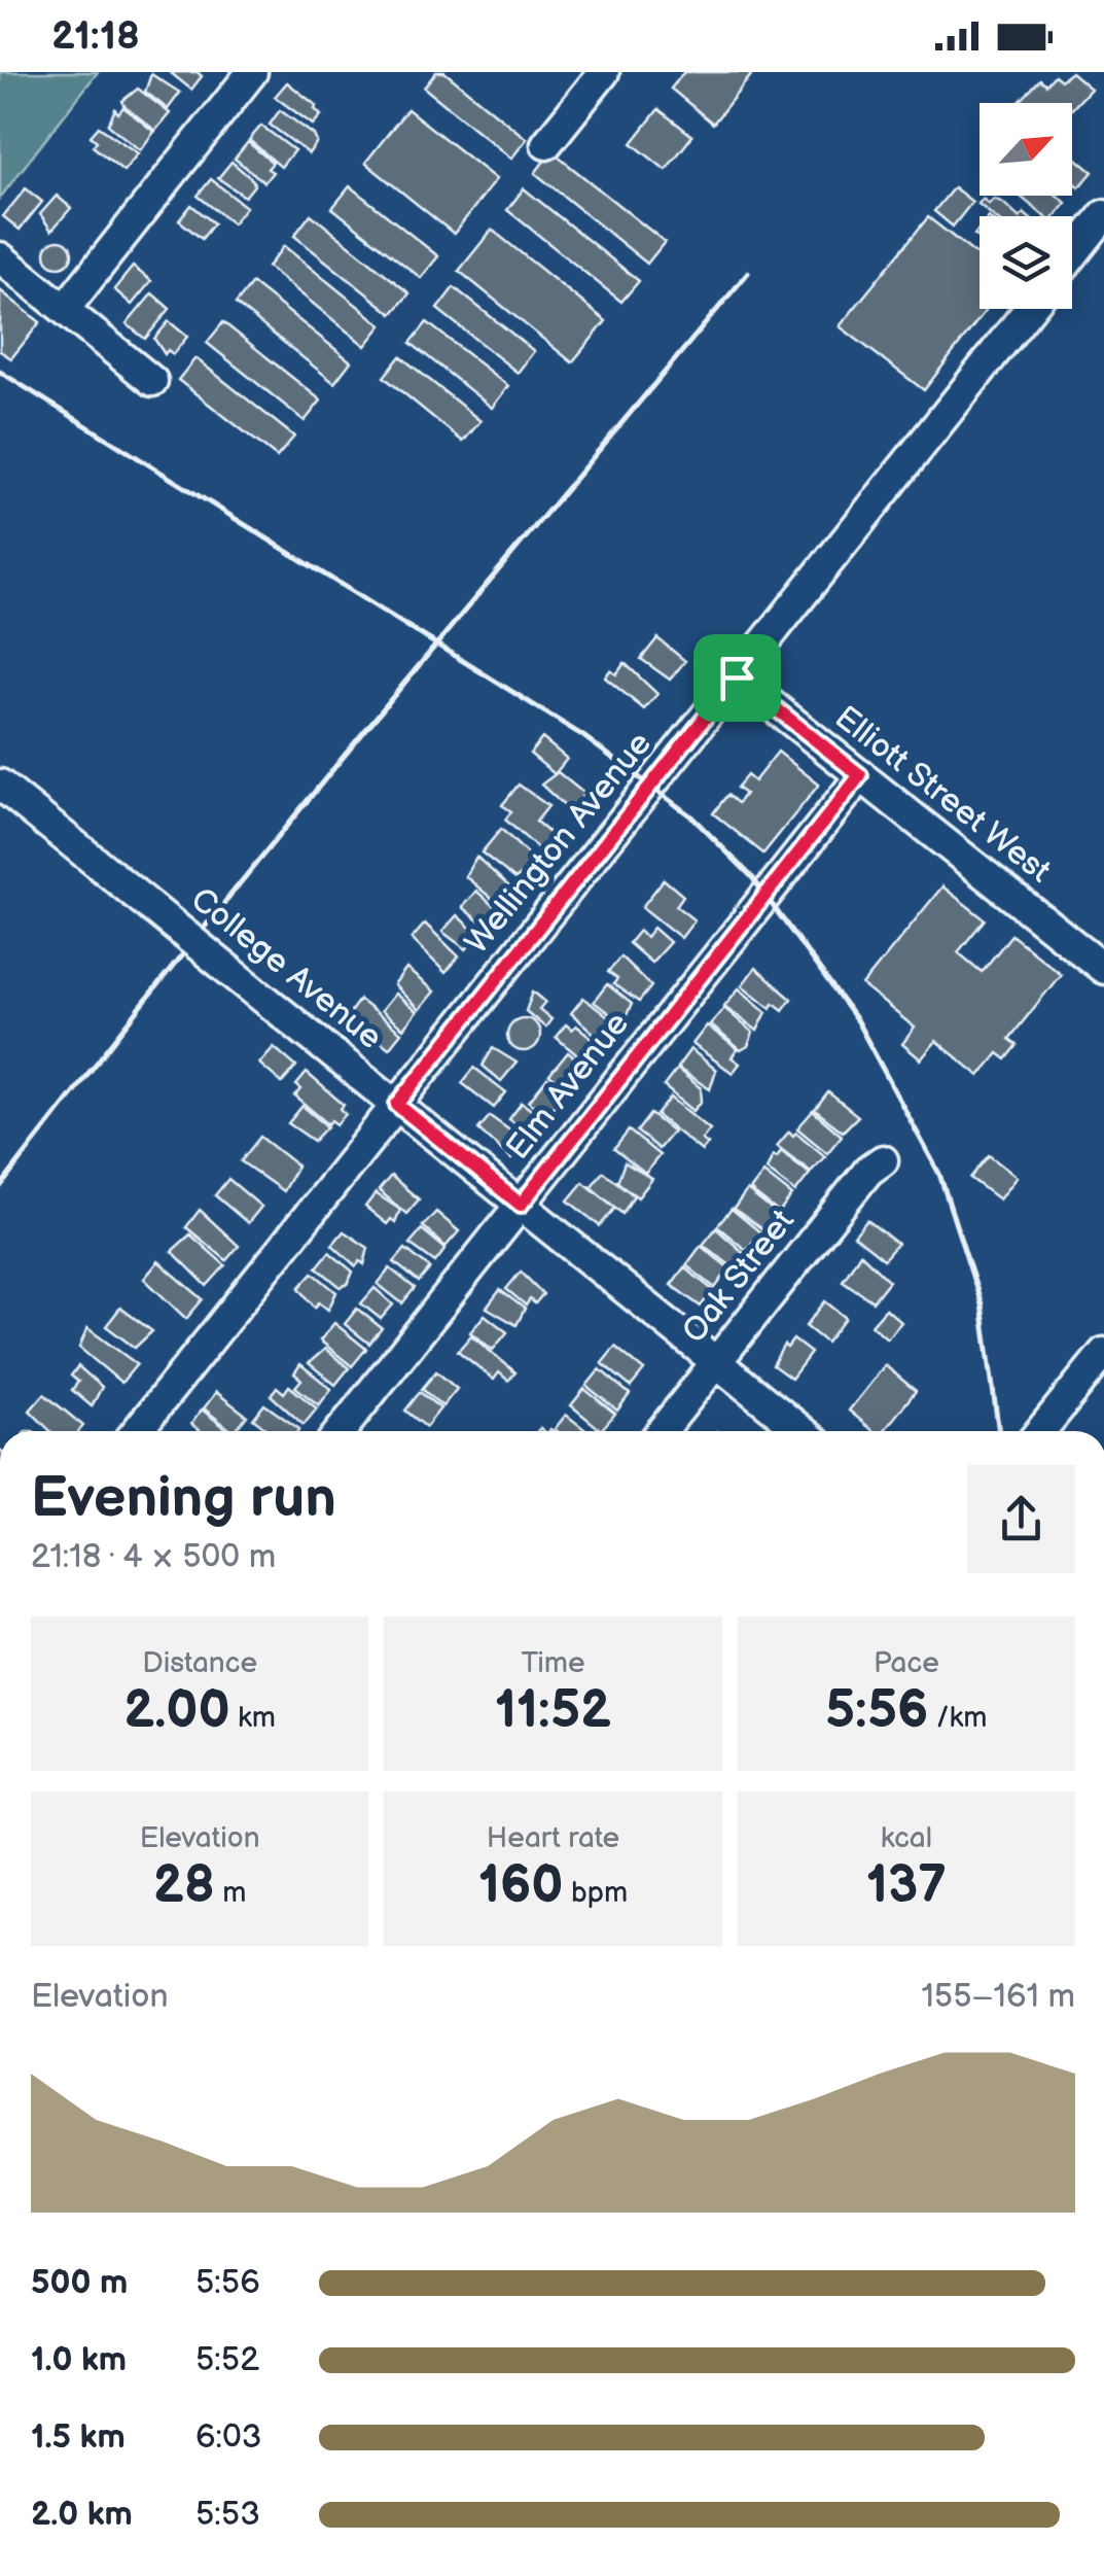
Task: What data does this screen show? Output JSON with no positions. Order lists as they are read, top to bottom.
{
  "streets": {
    "street": [
      "Elliott Street West",
      "Wellington Avenue",
      "College Avenue",
      "Elm Avenue",
      "Oak Street"
    ]
  },
  "crossings": [
    ["Elliott Street West", "Wellington Avenue"],
    ["Elliott Street West", "Elm Avenue"],
    ["Wellington Avenue", "College Avenue"],
    ["College Avenue", "Elm Avenue"],
    ["College Avenue", "Oak Street"]
  ],
  "north": "top right",
  "page": {
    "status": "21:18",
    "heading": ["Evening run", "21:18 · 4 × 500 m"],
    "stats": [
      ["Distance", "2.00 km"],
      ["Time", "11:52"],
      ["Pace", "5:56 /km"],
      ["Elevation", "28 m"],
      ["Heart rate", "160 bpm"],
      ["kcal", "137"]
    ],
    "chart": ["Elevation", "155–161 m"],
    "list": [
      {
        "name": "500 m",
        "note": "5:56"
      },
      {
        "name": "1.0 km",
        "note": "5:52"
      },
      {
        "name": "1.5 km",
        "note": "6:03"
      },
      {
        "name": "2.0 km",
        "note": "5:53"
      }
    ]
  }
}
